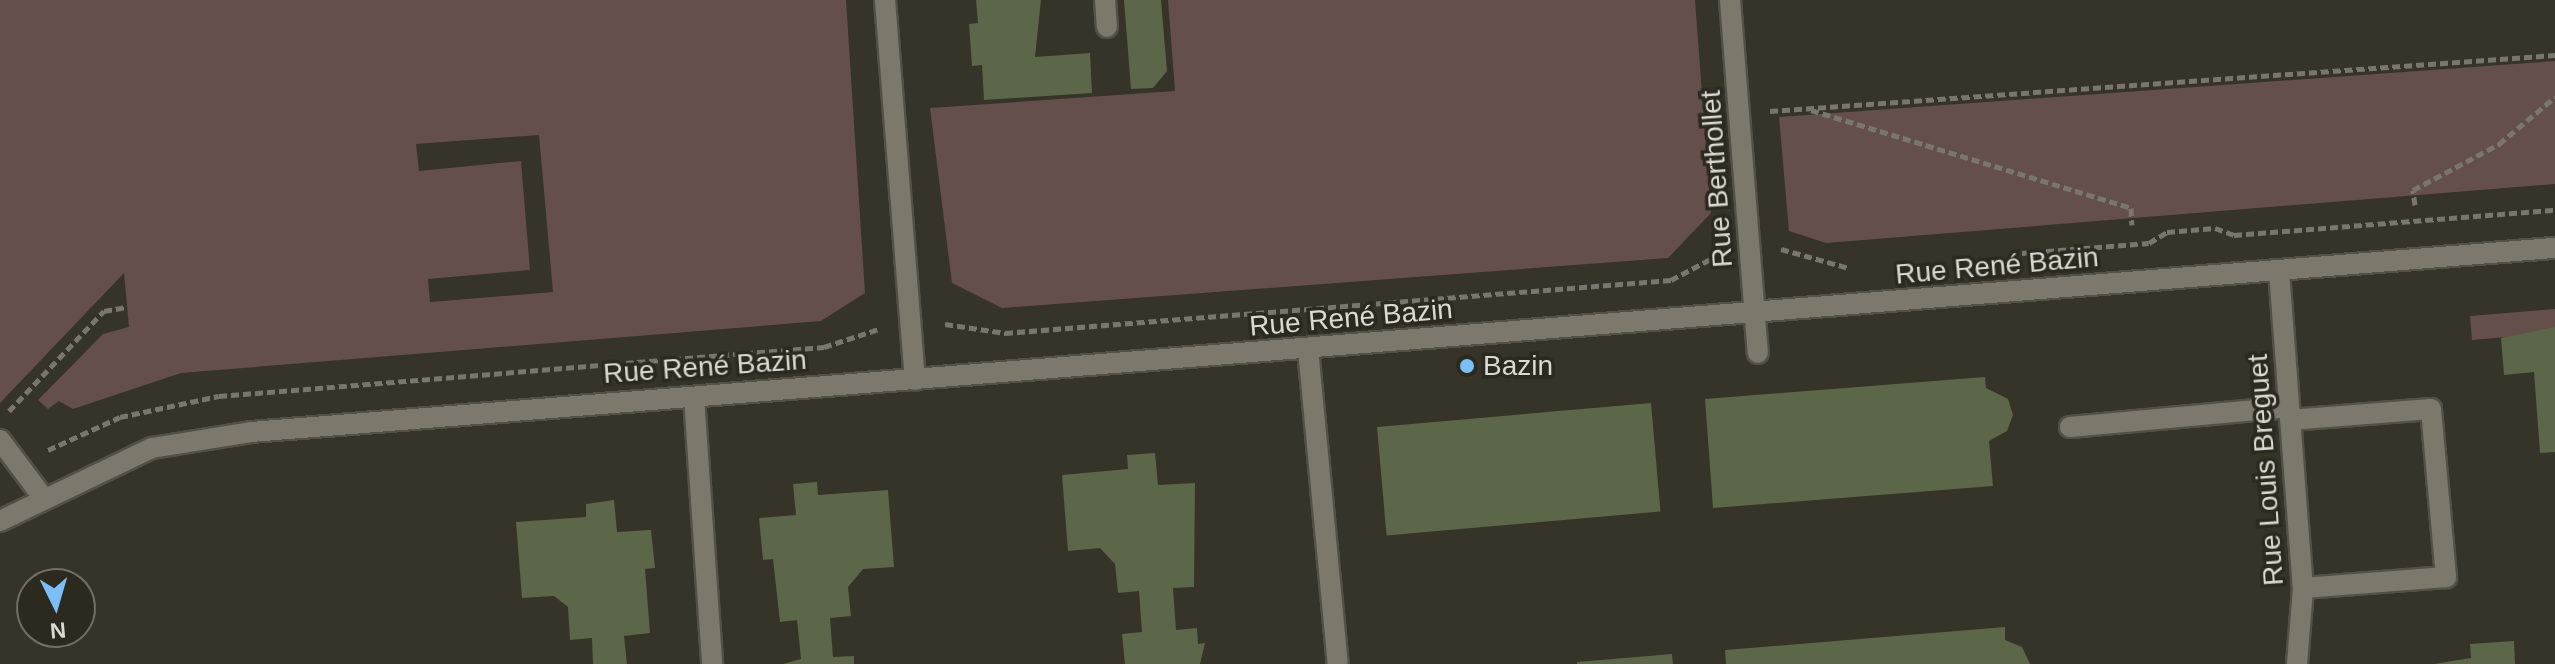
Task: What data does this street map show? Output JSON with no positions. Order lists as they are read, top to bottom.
{
  "streets": {
    "street": ["Rue Berthollet", "Rue René Bazin", "Rue Louis Breguet"]
  },
  "crossings": [
    ["Rue Berthollet", "Rue René Bazin"],
    ["Rue René Bazin", "Rue Louis Breguet"]
  ],
  "places": ["Bazin"],
  "north": "bottom"
}
